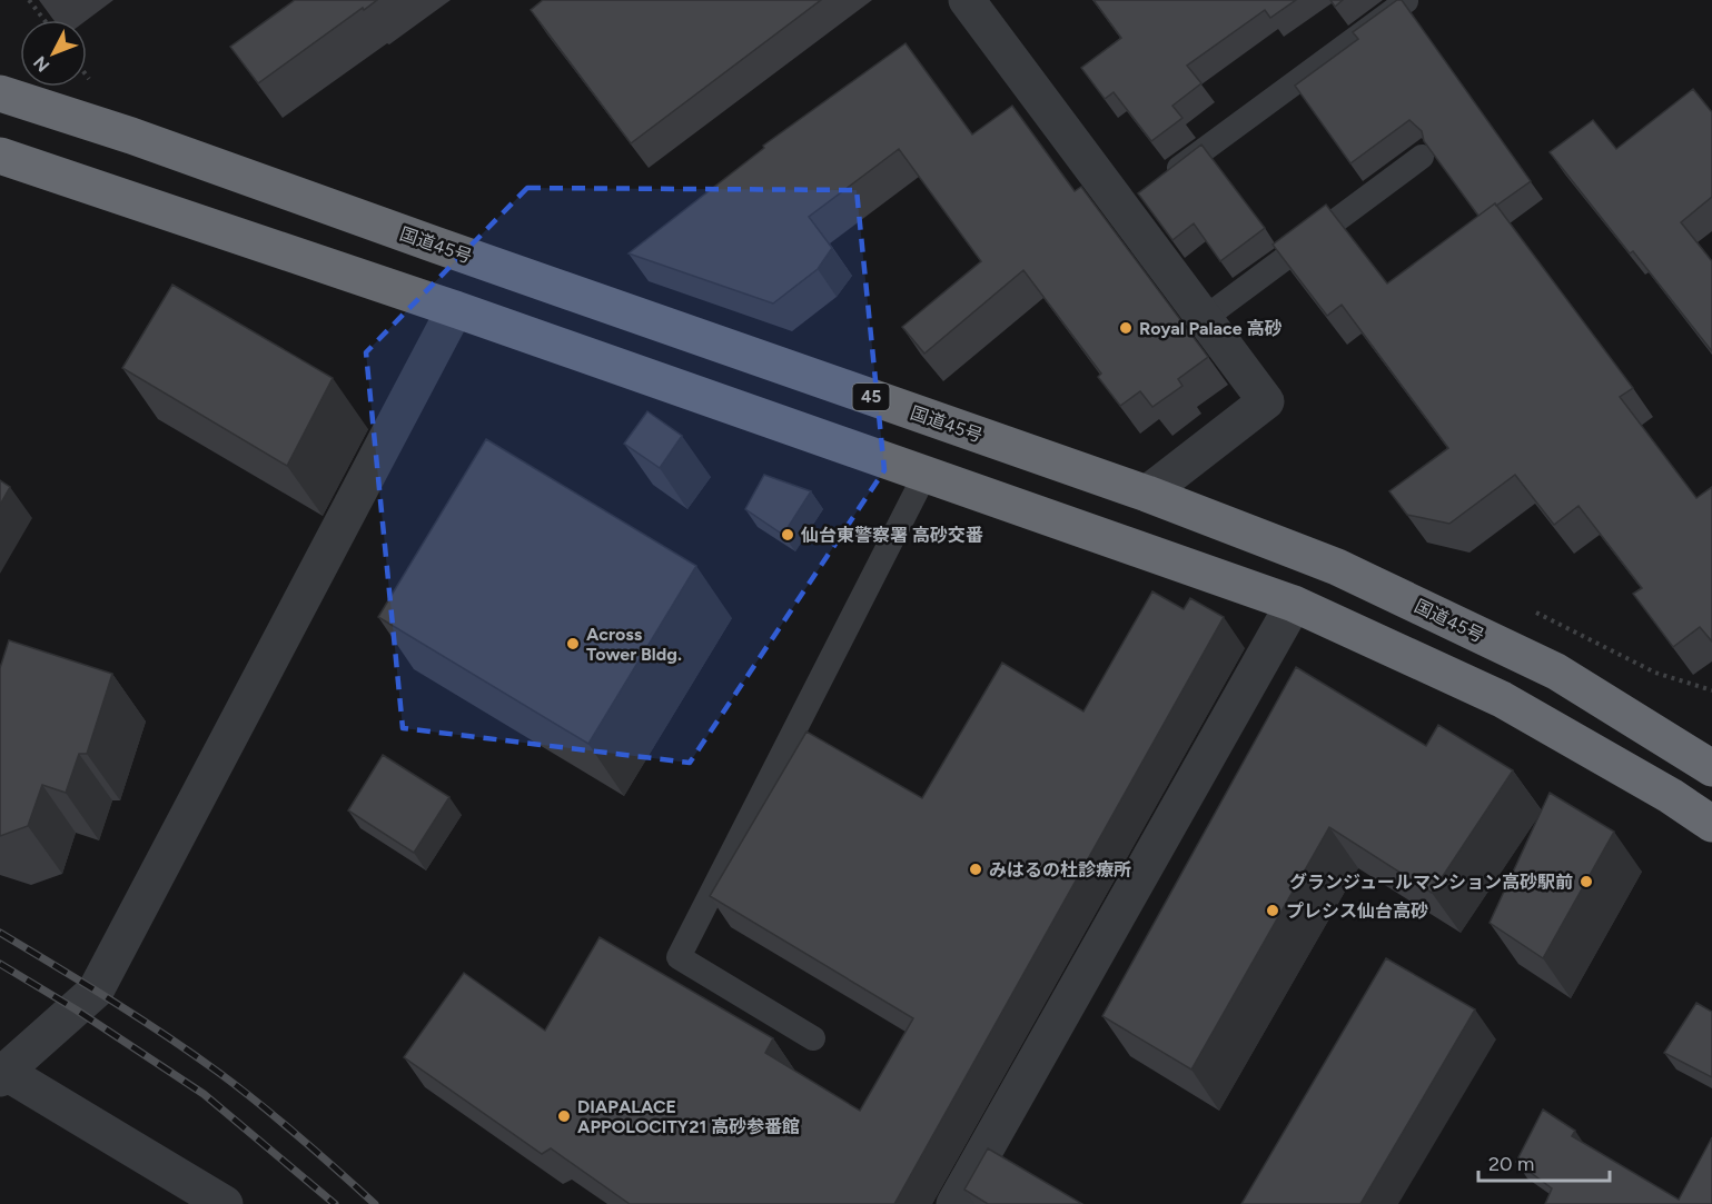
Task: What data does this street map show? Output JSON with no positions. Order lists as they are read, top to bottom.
{
  "streets": {
    "highway": ["国道45号", "45"]
  },
  "places": [
    "Royal Palace 高砂",
    "仙台東警察署 高砂交番",
    "Across Tower Bldg.",
    "みはるの杜診療所",
    "グランジュールマンション高砂駅前",
    "プレシス仙台高砂",
    "DIAPALACE APPOLOCITY21 高砂参番館"
  ],
  "scale_bar": "20 m",
  "north": "bottom left"
}
